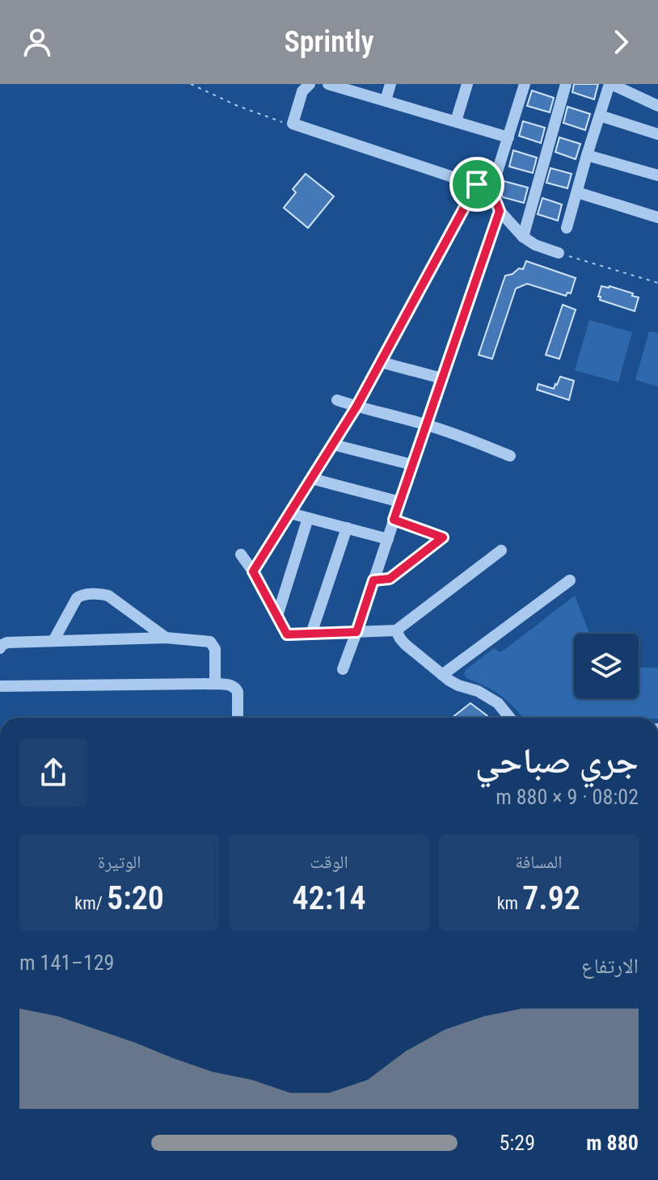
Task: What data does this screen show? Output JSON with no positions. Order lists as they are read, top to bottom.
{
  "page": {
    "header": "Sprintly",
    "heading": ["جري صباحي", "08:02 · 9 × 880 m"],
    "stats": [
      ["المسافة", "7.92 km"],
      ["الوقت", "42:14"],
      ["الوتيرة", "5:20 /km"]
    ],
    "chart": ["الارتفاع", "129–141 m"],
    "list": [
      {
        "name": "880 m",
        "note": "5:29"
      }
    ]
  }
}
